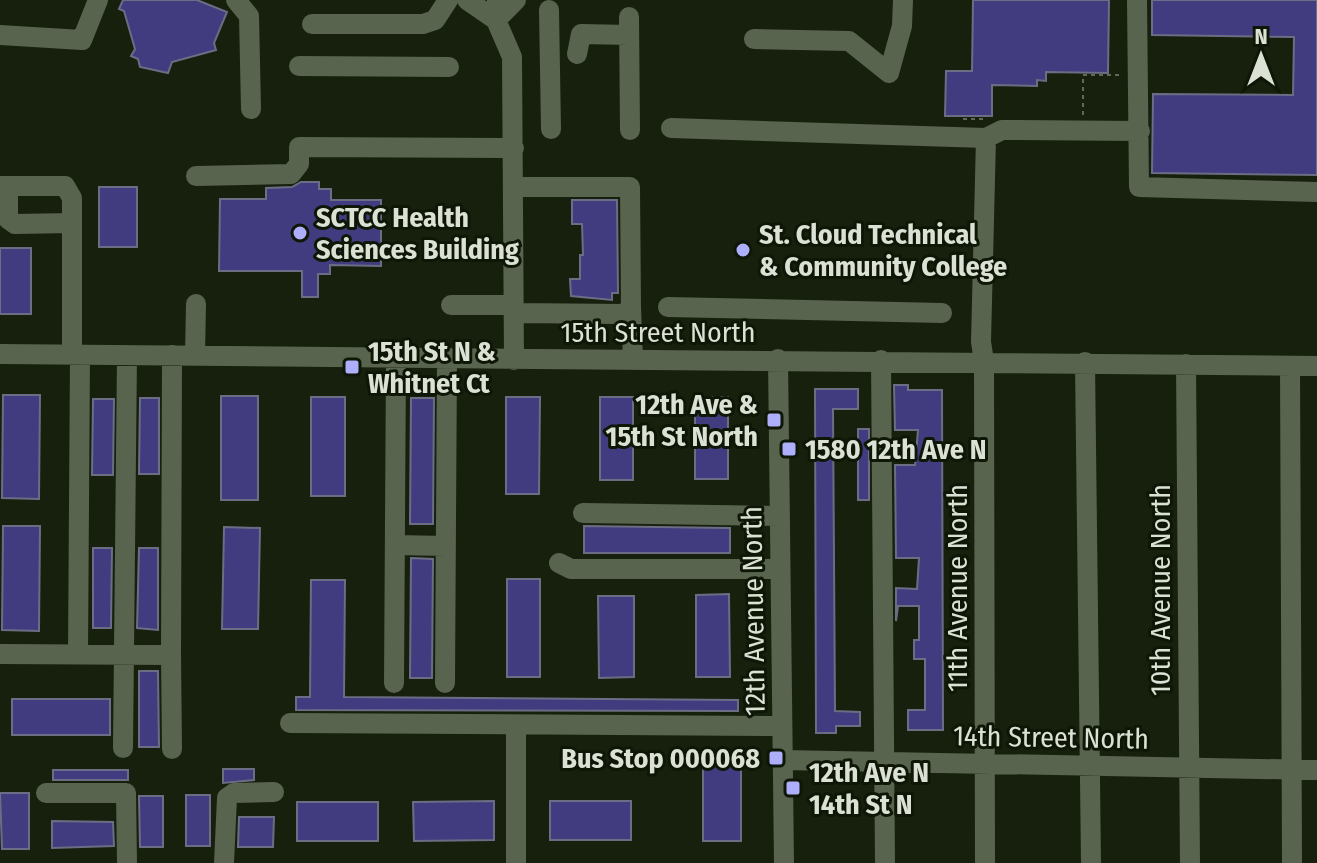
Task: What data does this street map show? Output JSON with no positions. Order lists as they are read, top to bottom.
{
  "streets": {
    "street": [
      "15th Street North",
      "11th Avenue North",
      "10th Avenue North",
      "12th Avenue North",
      "14th Street North"
    ]
  },
  "crossings": [
    ["15th Street North", "11th Avenue North"],
    ["15th Street North", "10th Avenue North"],
    ["15th Street North", "12th Avenue North"],
    ["11th Avenue North", "14th Street North"],
    ["10th Avenue North", "14th Street North"],
    ["12th Avenue North", "14th Street North"]
  ],
  "places": {
    "other": ["SCTCC Health Sciences Building", "St. Cloud Technical & Community College"],
    "transit": [
      "15th St N & Whitnet Ct",
      "12th Ave & 15th St North",
      "1580 12th Ave N",
      "Bus Stop 000068",
      "12th Ave N 14th St N"
    ]
  },
  "north": "top"
}
